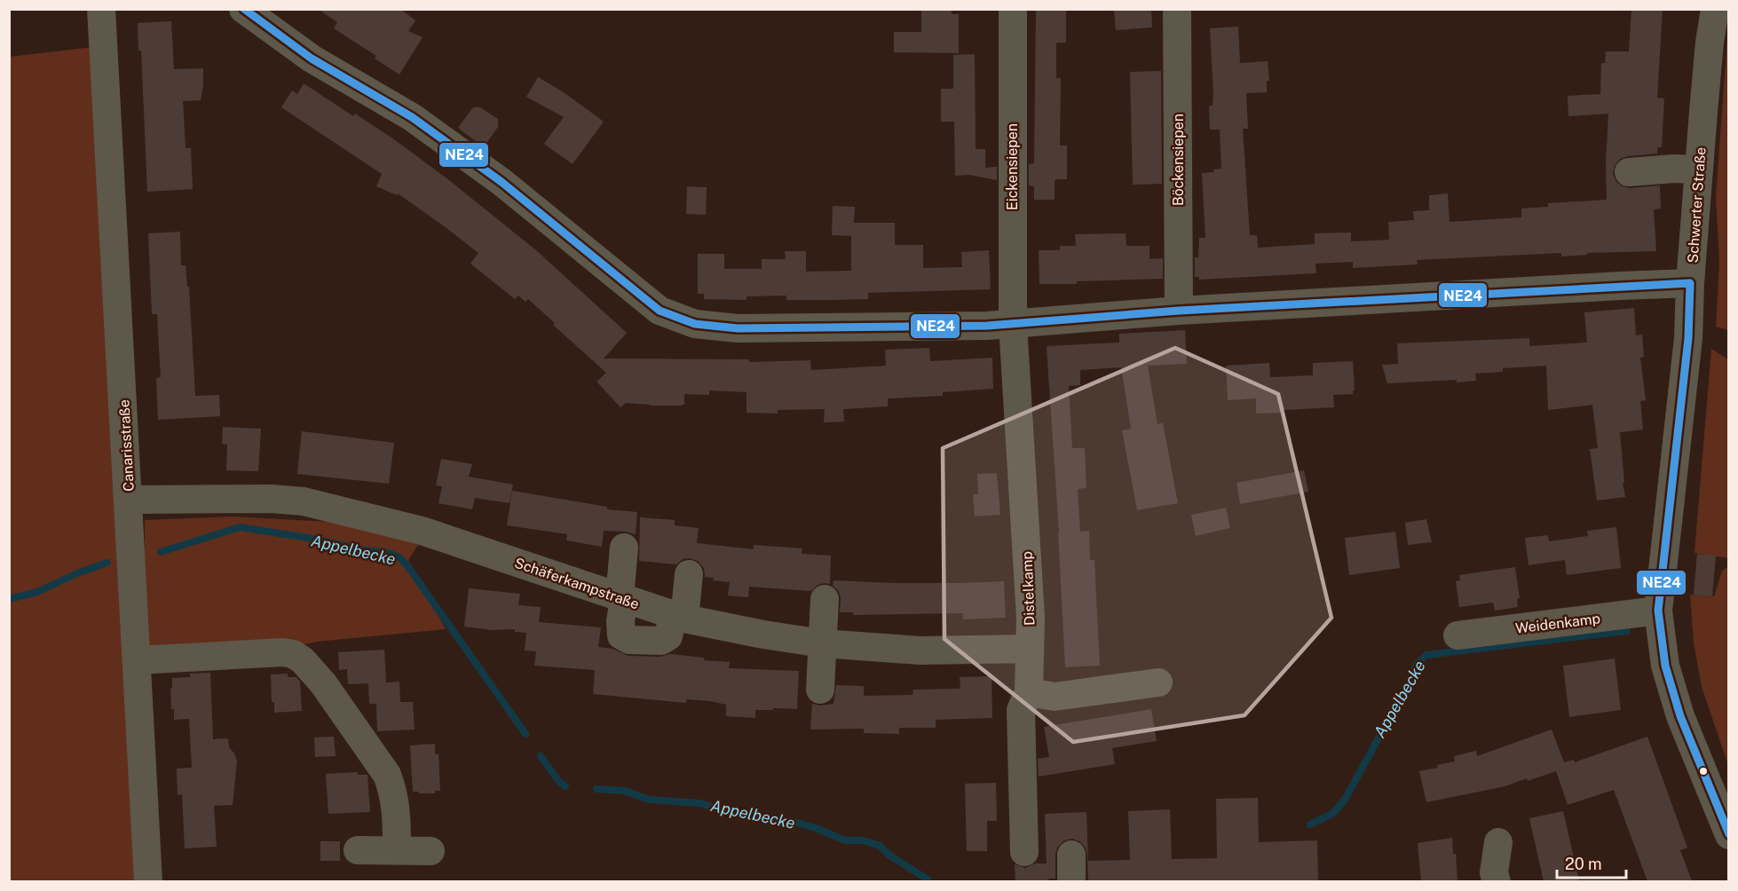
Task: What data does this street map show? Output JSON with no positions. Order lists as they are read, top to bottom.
{
  "streets": {
    "street": [
      "Böckensiepen",
      "Eickensiepen",
      "Schwerter Straße",
      "Canarisstraße",
      "Schäferkampstraße",
      "Distelkamp",
      "Weidenkamp"
    ]
  },
  "crossings": [
    ["Eickensiepen", "Distelkamp"],
    ["Schwerter Straße", "Weidenkamp"],
    ["Canarisstraße", "Schäferkampstraße"],
    ["Schäferkampstraße", "Distelkamp"]
  ],
  "water": ["Appelbecke"],
  "lines": ["transit line NE24"],
  "scale_bar": "20 m"
}
